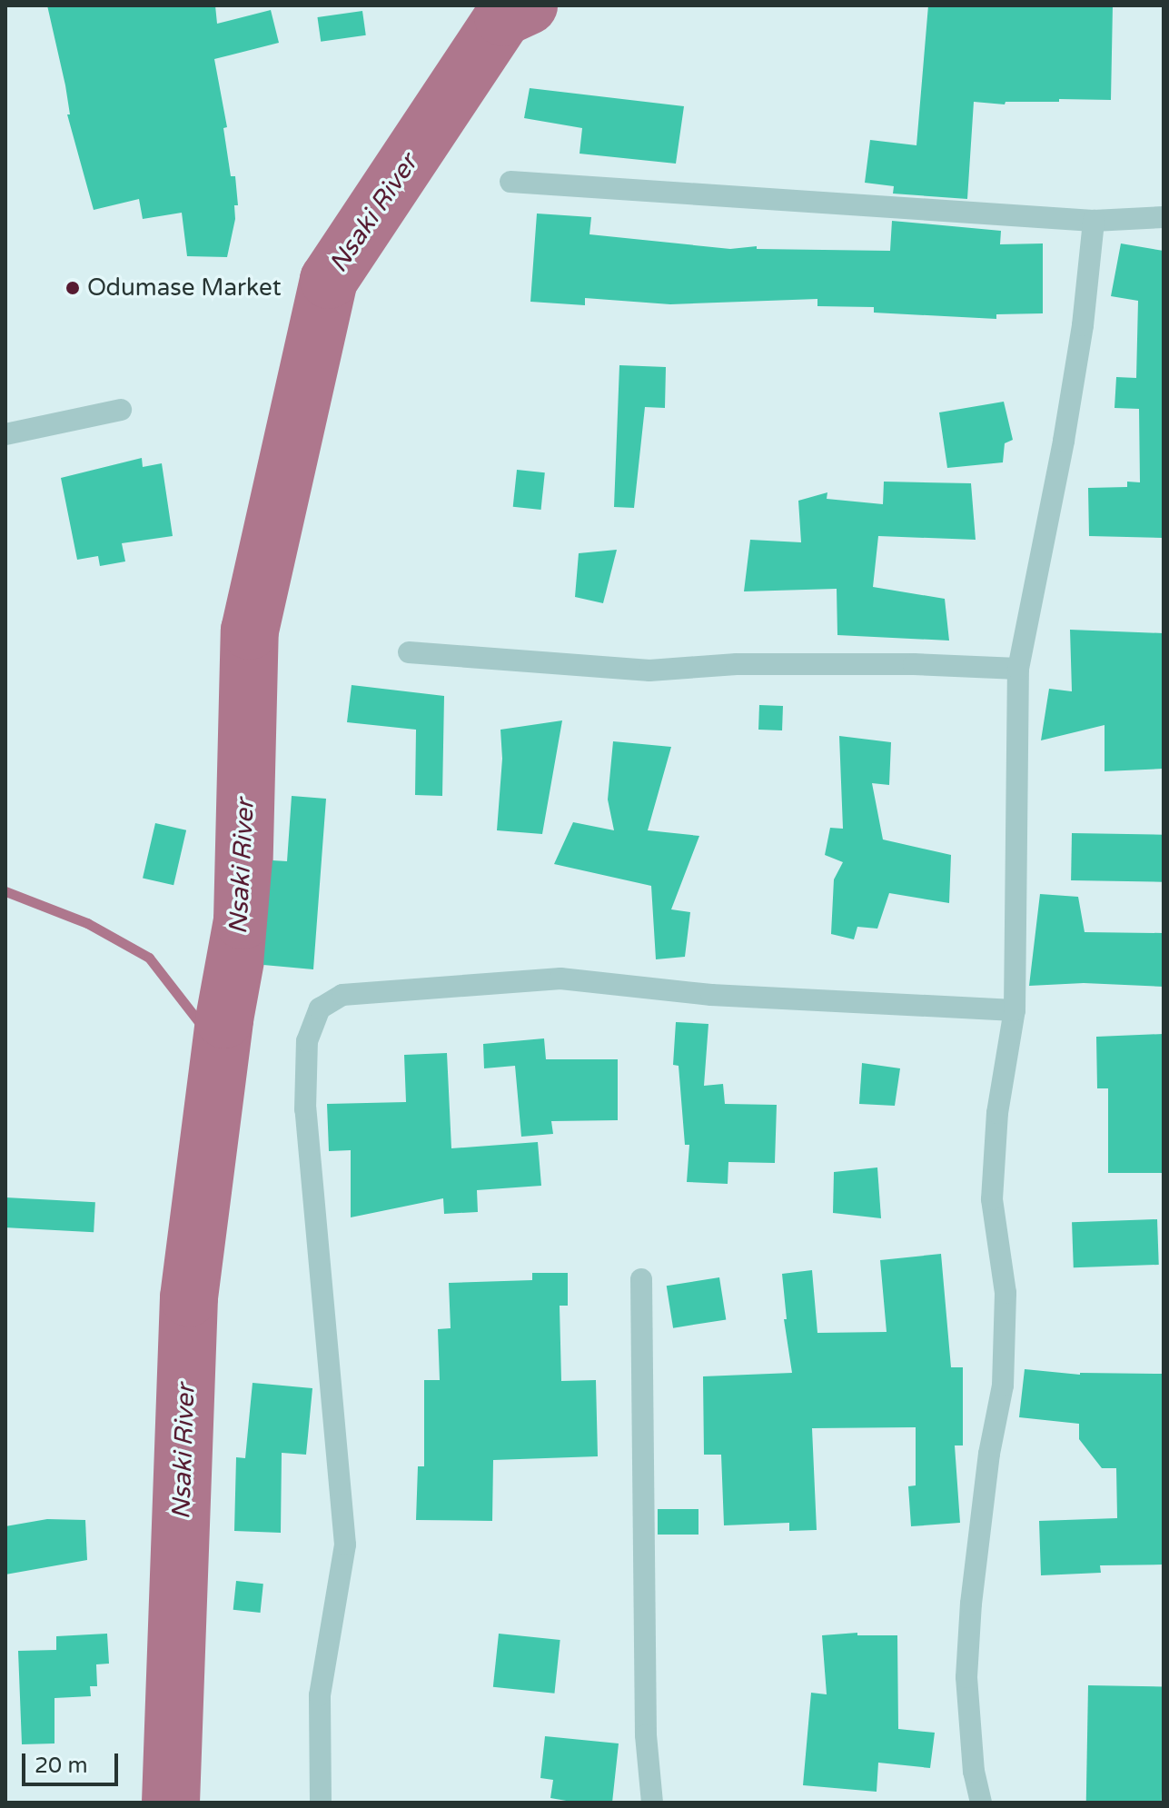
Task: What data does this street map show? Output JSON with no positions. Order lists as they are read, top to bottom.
{
  "water": ["Nsaki River"],
  "places": ["Odumase Market"],
  "scale_bar": "20 m"
}
